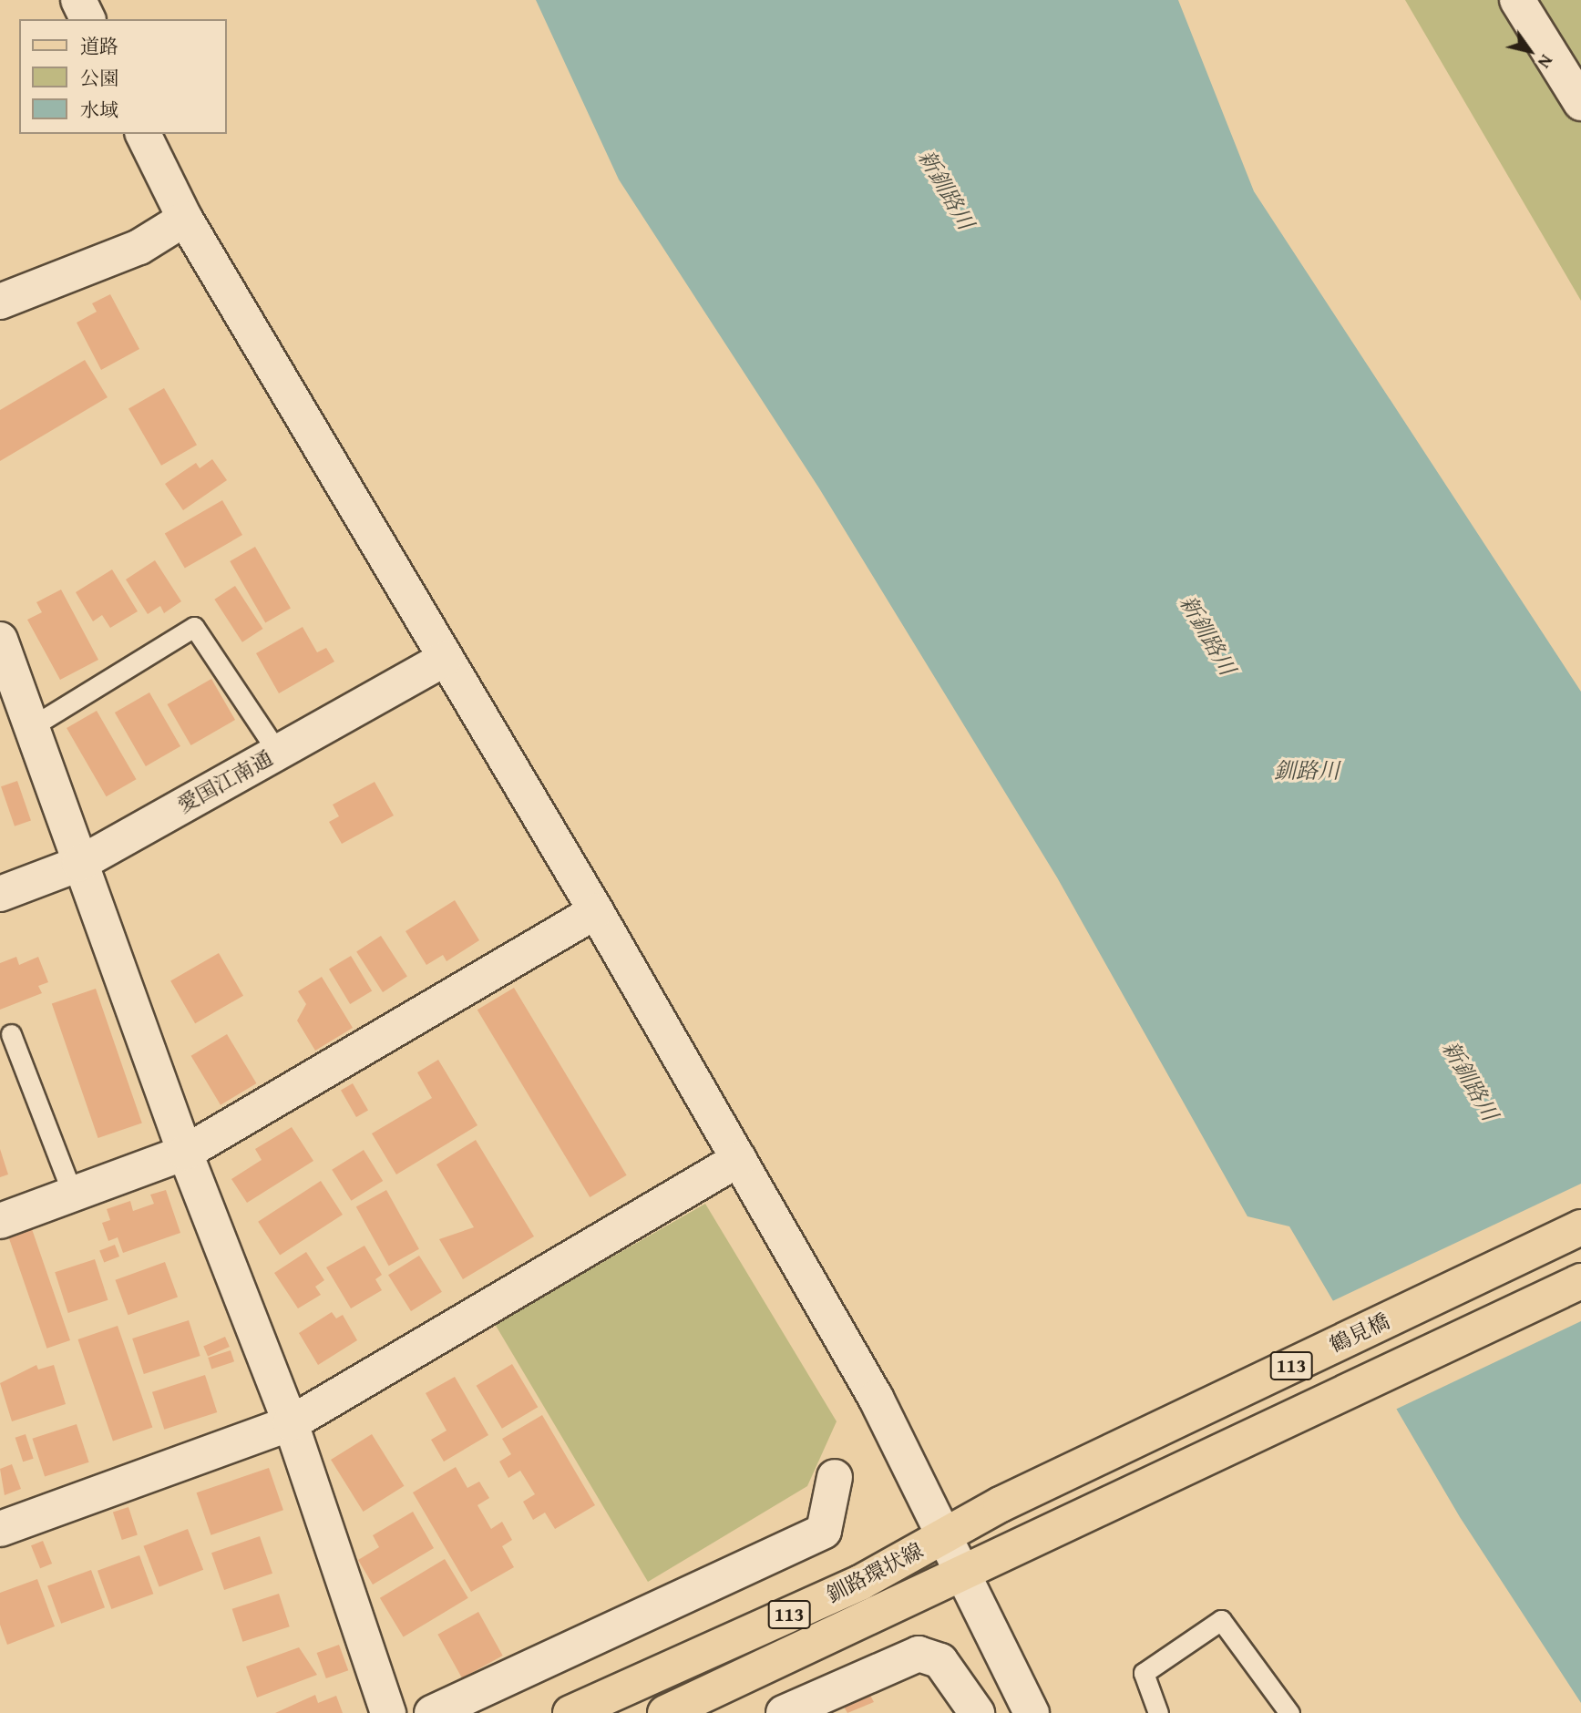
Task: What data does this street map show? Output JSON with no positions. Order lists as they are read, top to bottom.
{
  "streets": {
    "main road": ["鶴見橋", "113", "釧路環状線"],
    "street": ["愛国江南通"]
  },
  "crossings": [
    ["鶴見橋", "釧路環状線"]
  ],
  "water": ["新釧路川", "釧路川"],
  "legend": ["道路", "公園", "水域"],
  "north": "bottom right"
}
